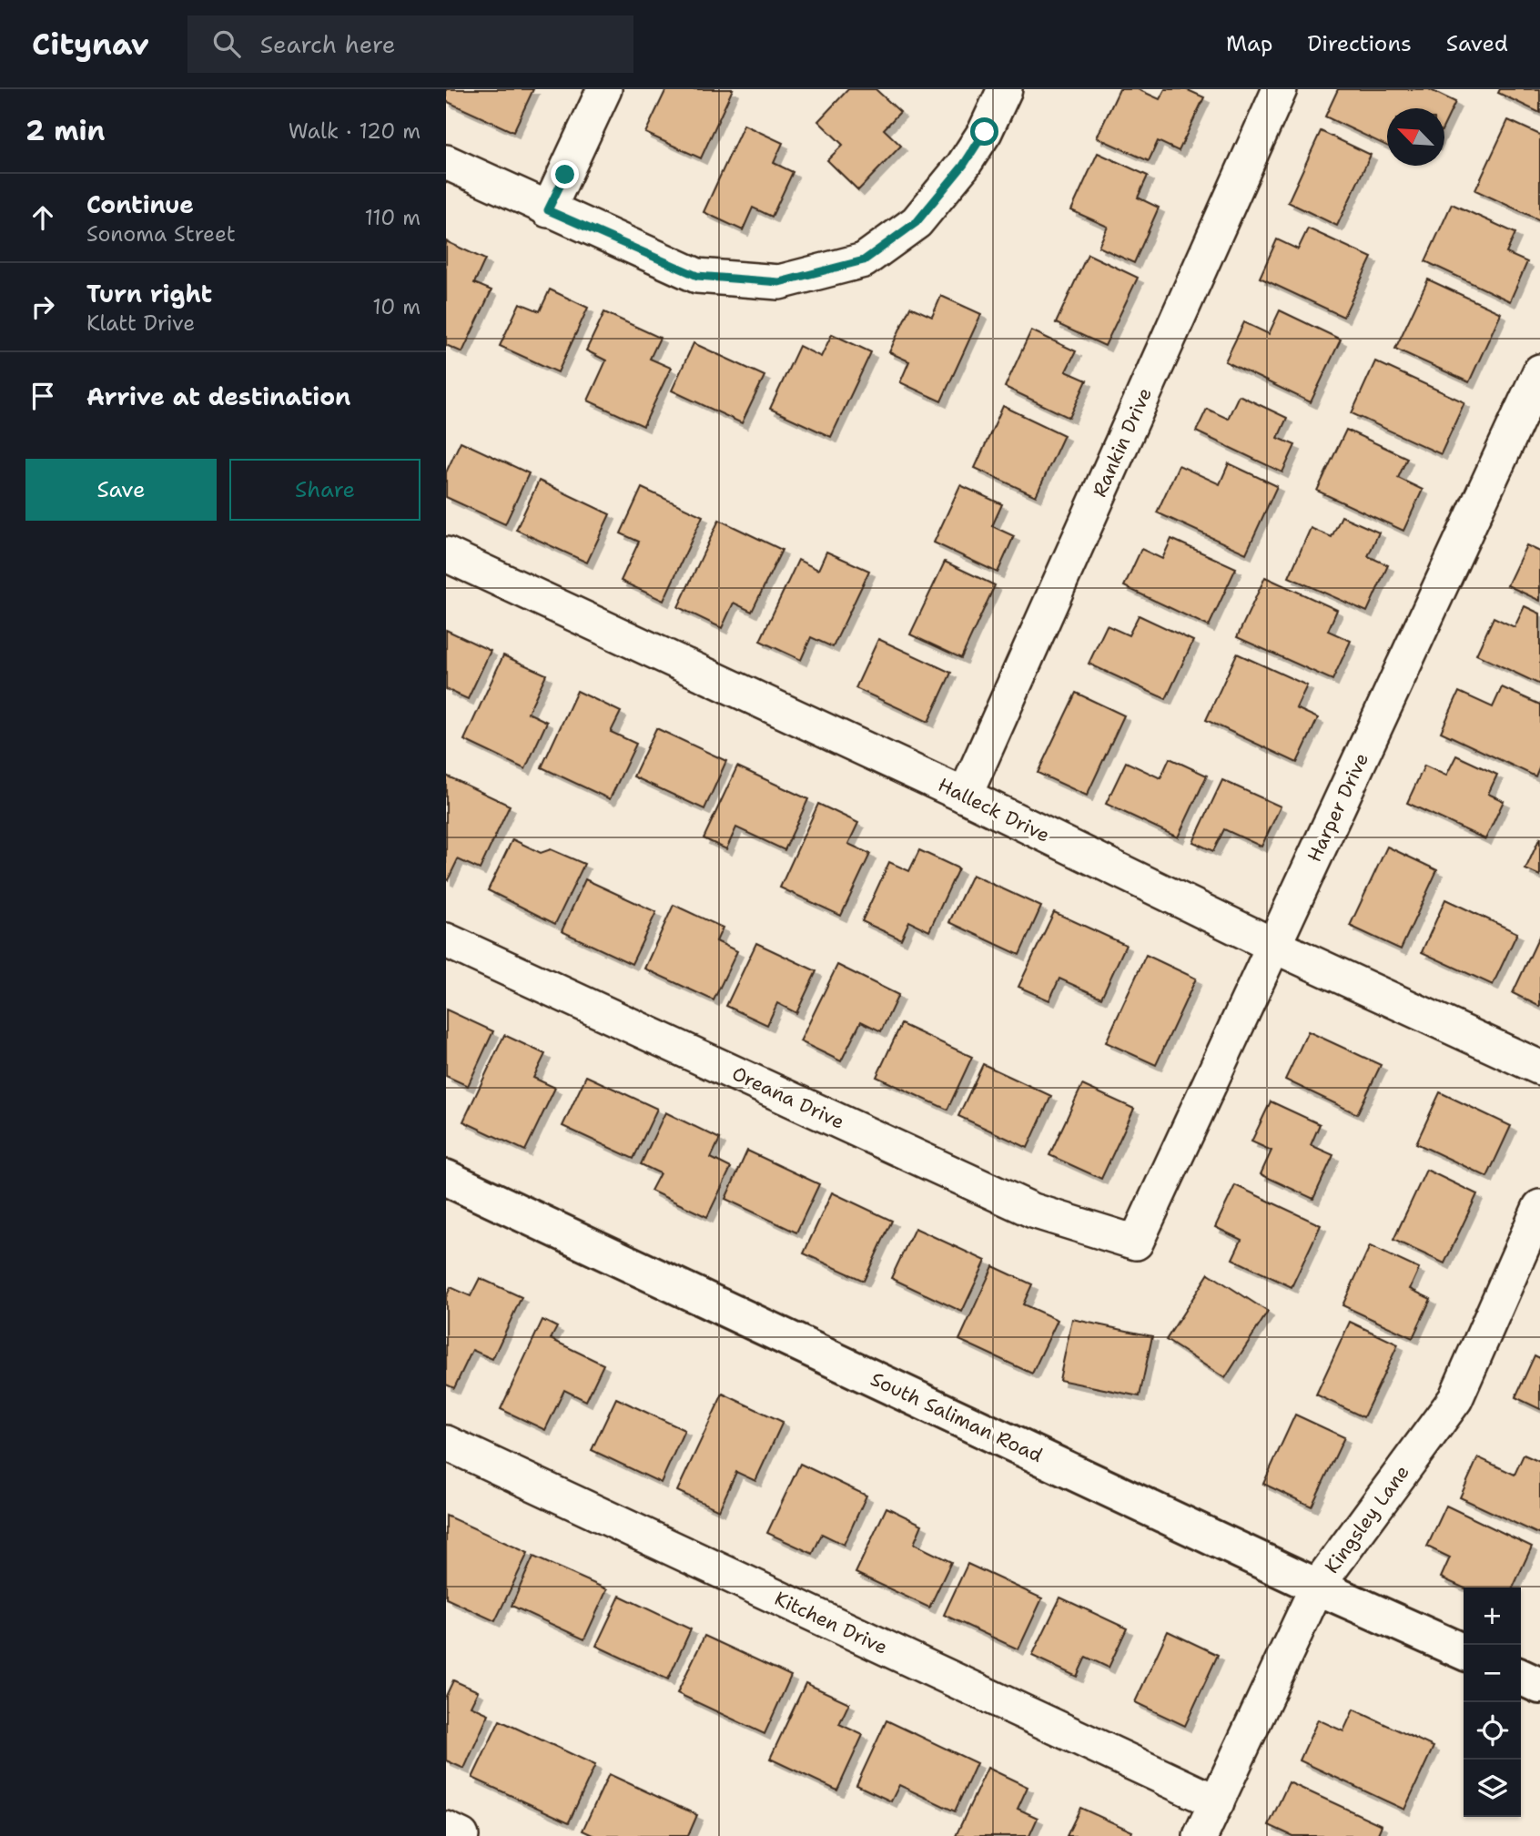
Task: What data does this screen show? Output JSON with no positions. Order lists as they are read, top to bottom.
{
  "streets": {
    "street": [
      "Rankin Drive",
      "Harper Drive",
      "Halleck Drive",
      "Oreana Drive",
      "South Saliman Road",
      "Kingsley Lane",
      "Kitchen Drive"
    ]
  },
  "crossings": [
    ["Rankin Drive", "Halleck Drive"],
    ["Harper Drive", "Halleck Drive"],
    ["Harper Drive", "Oreana Drive"],
    ["South Saliman Road", "Kingsley Lane"],
    ["Kingsley Lane", "Kitchen Drive"]
  ],
  "north": "top left",
  "page": {
    "header": "Citynav",
    "search": "Search here",
    "nav": ["Map", "Directions", "Saved"],
    "heading": ["2 min", "Walk · 120 m"],
    "list": [
      ["Continue", "Sonoma Street", "110 m"],
      ["Turn right", "Klatt Drive", "10 m"],
      "Arrive at destination"
    ],
    "buttons": ["Save", "Share"],
    "map_buttons": ["+", "−"]
  }
}
